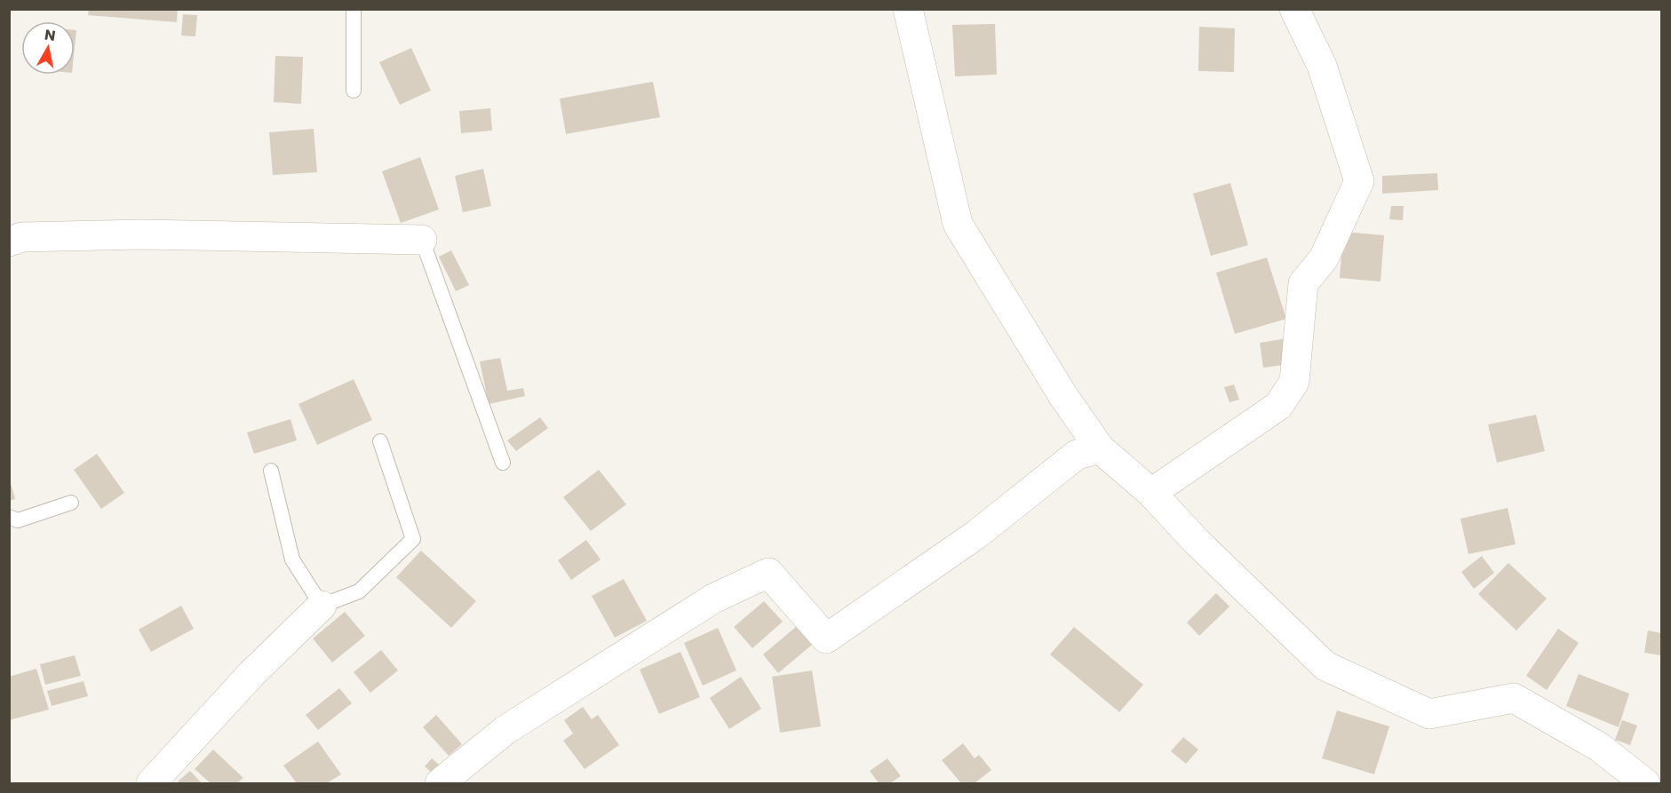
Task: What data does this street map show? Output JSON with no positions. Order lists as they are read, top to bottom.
{
  "north": "top"
}
